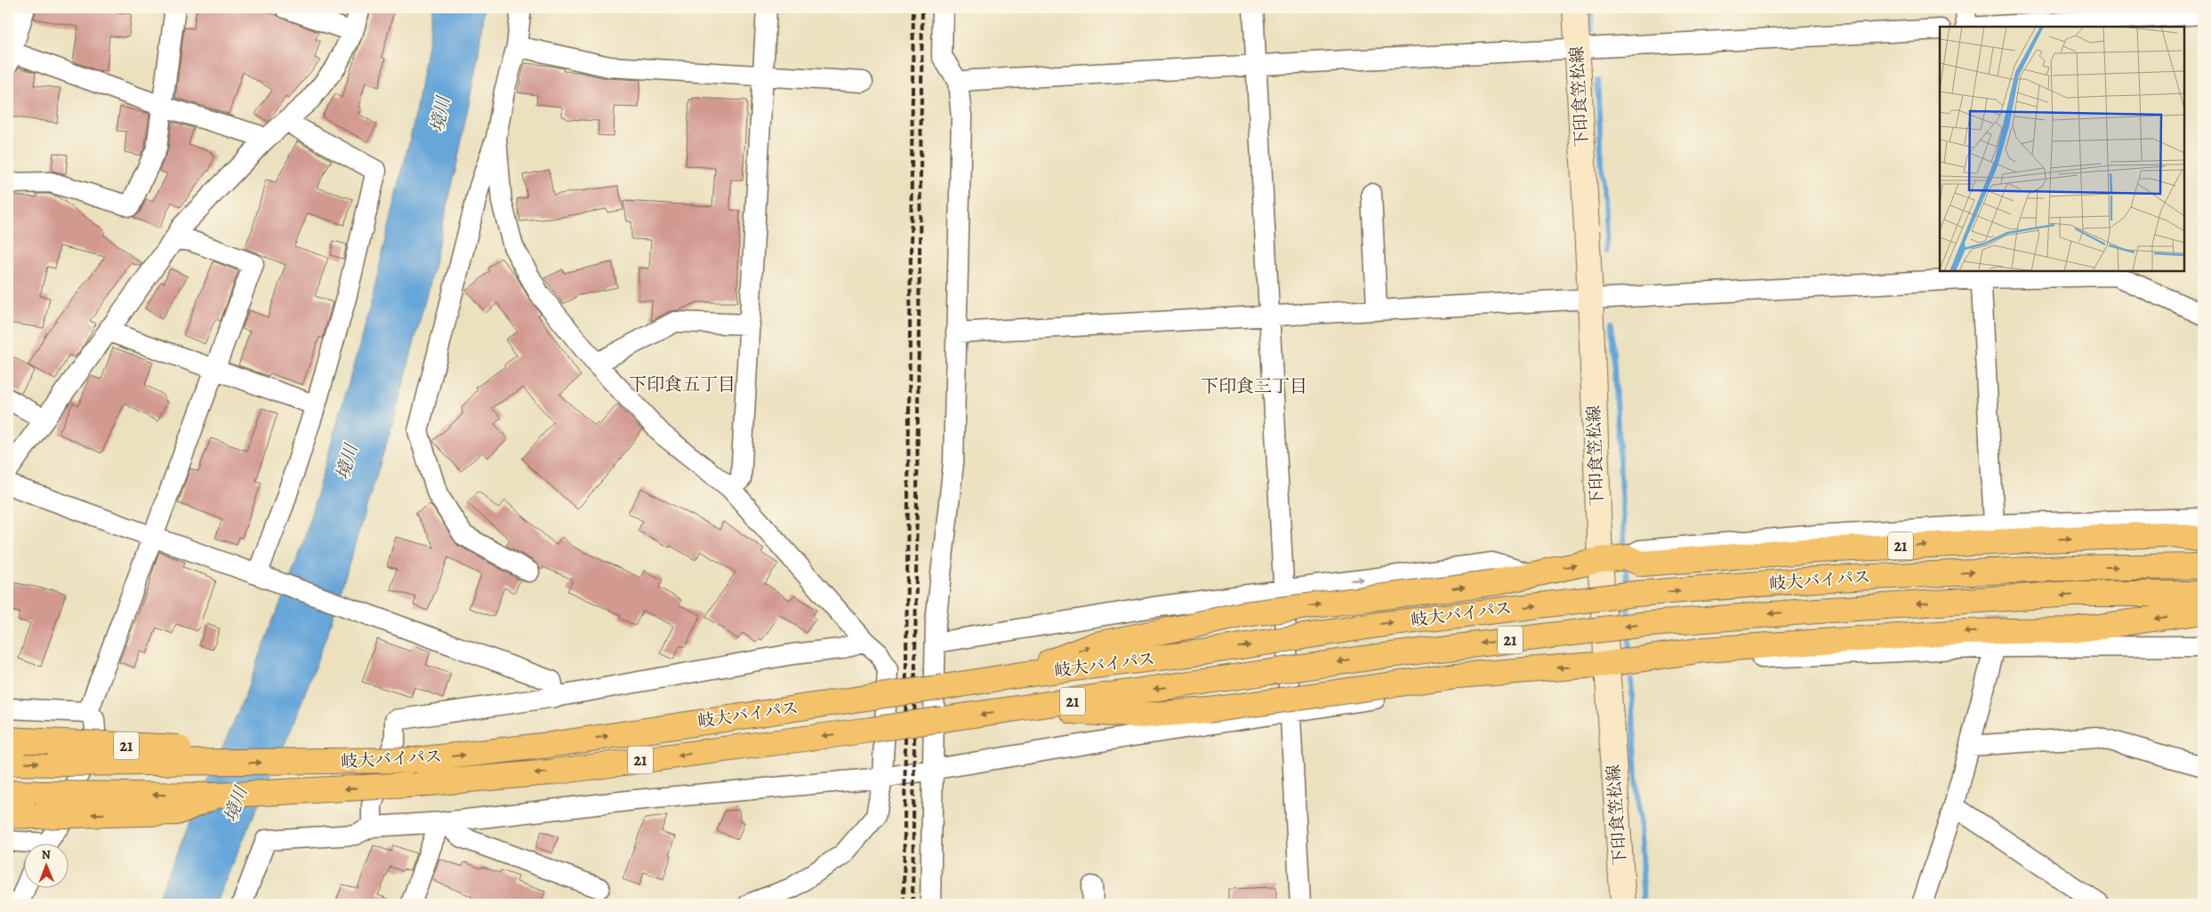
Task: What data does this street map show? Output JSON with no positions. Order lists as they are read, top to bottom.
{
  "streets": {
    "highway": ["21", "岐大バイパス"],
    "main road": ["下印食笠松線"]
  },
  "crossings": [
    ["下印食笠松線", "21"],
    ["21", "岐大バイパス"]
  ],
  "districts": ["下印食五丁目", "下印食三丁目"],
  "water": ["境川"],
  "north": "top"
}
